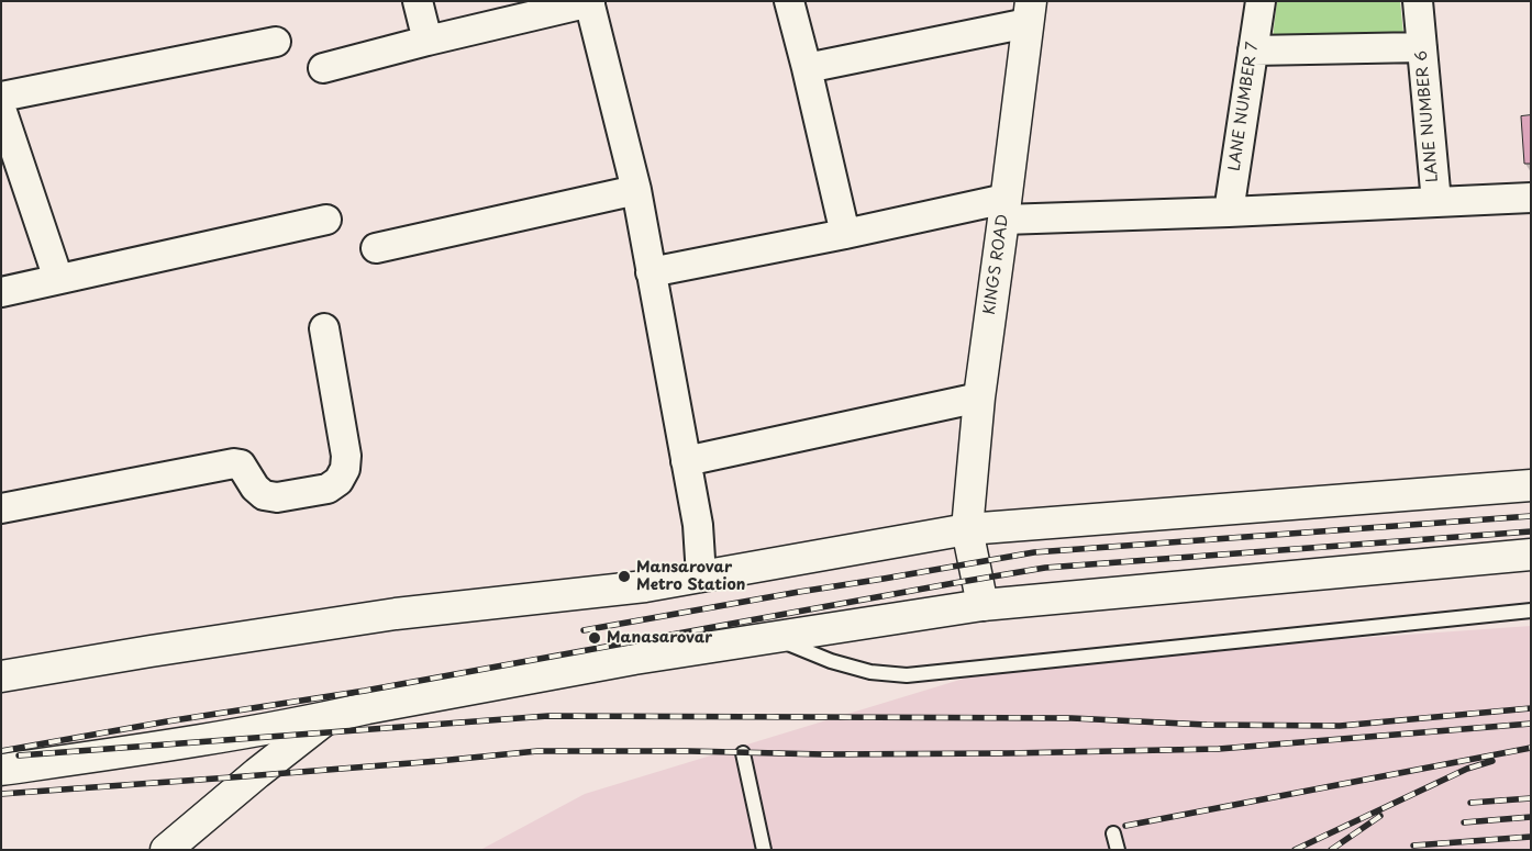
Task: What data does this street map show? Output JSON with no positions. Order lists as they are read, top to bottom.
{
  "streets": {
    "main road": ["KINGS ROAD"],
    "street": ["LANE NUMBER 7", "LANE NUMBER 6"]
  },
  "places": ["Mansarovar Metro Station", "Manasarovar"]
}
